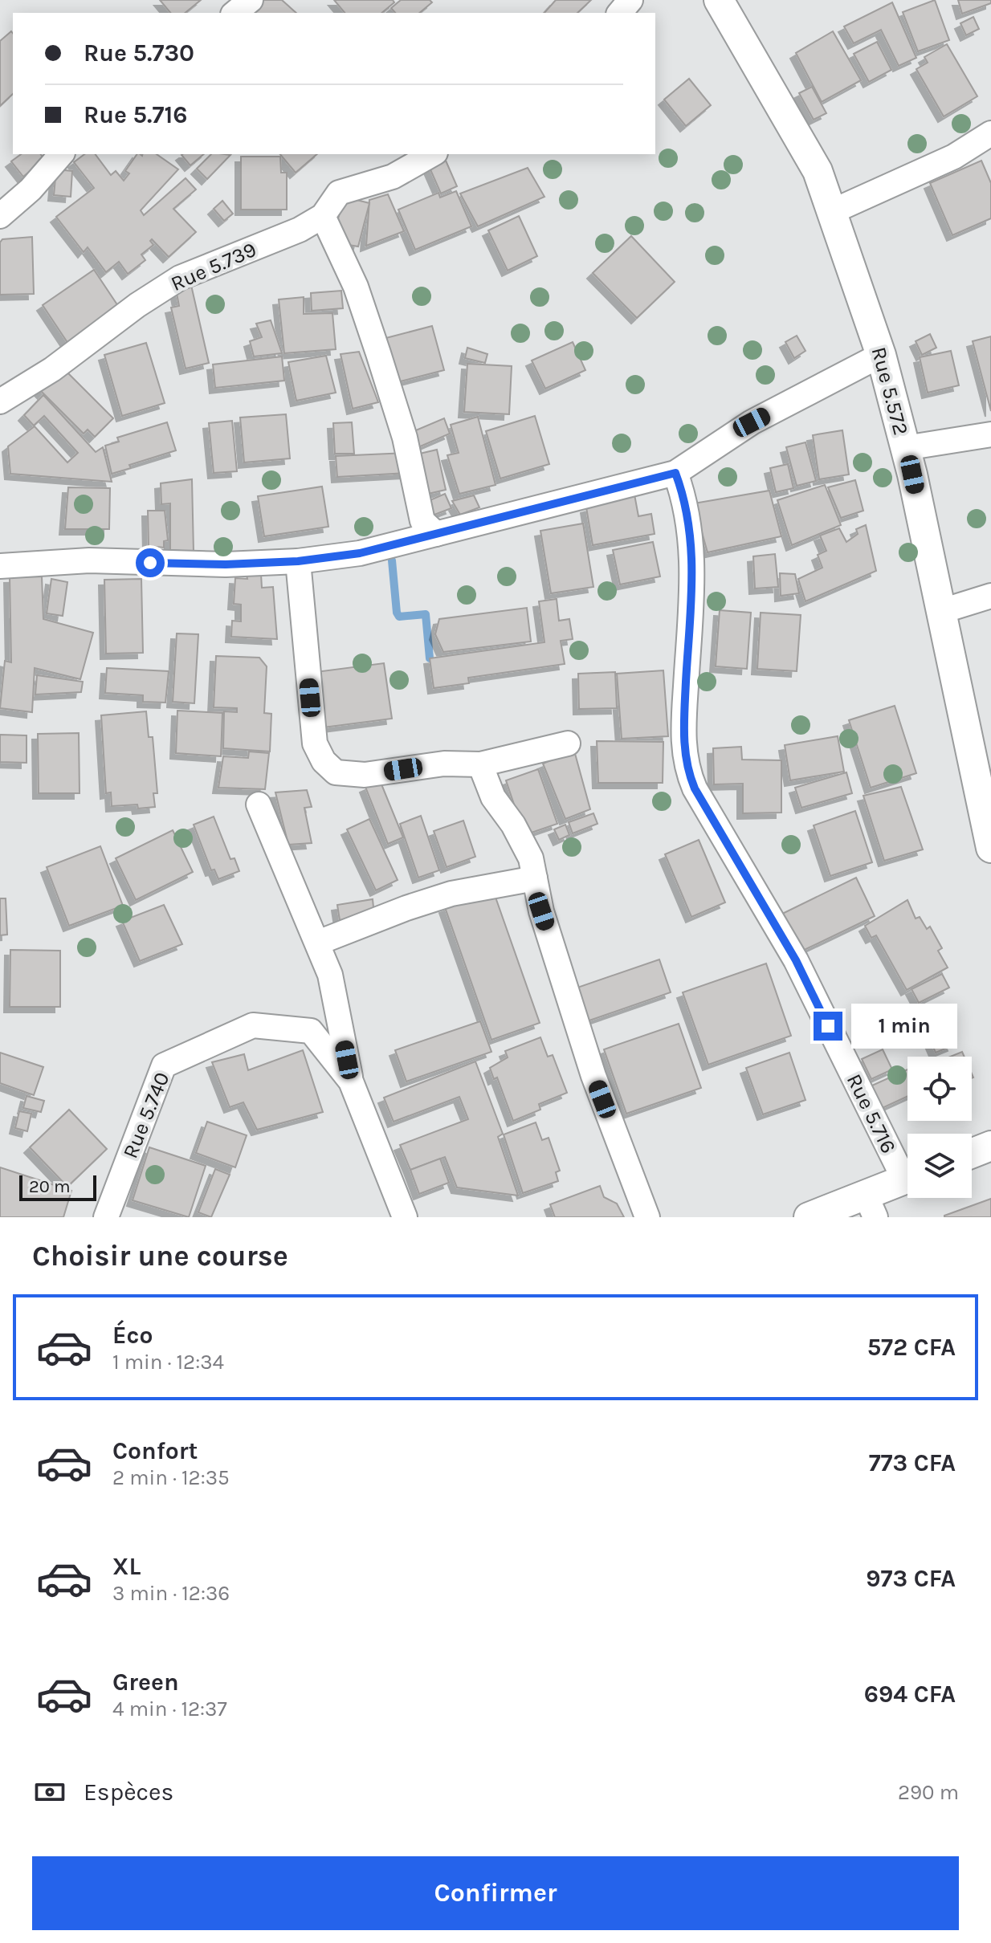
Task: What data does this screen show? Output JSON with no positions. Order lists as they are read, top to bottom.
{
  "streets": {
    "street": [
      "Rue 5.739",
      "Rue 5.572",
      "Rue 5.716",
      "Rue 5.740"
    ]
  },
  "scale_bar": "20 m",
  "page": {
    "banner": ["Rue 5.730", "Rue 5.716"],
    "bubble": "1 min",
    "scale": "20 m",
    "heading": "Choisir une course",
    "list": [
      {
        "name": "Éco",
        "note": "1 min · 12:34",
        "value": "572 CFA"
      },
      {
        "name": "Confort",
        "note": "2 min · 12:35",
        "value": "773 CFA"
      },
      {
        "name": "XL",
        "note": "3 min · 12:36",
        "value": "973 CFA"
      },
      {
        "name": "Green",
        "note": "4 min · 12:37",
        "value": "694 CFA"
      }
    ],
    "pay": ["Espèces", "290 m"],
    "buttons": "Confirmer"
  }
}
